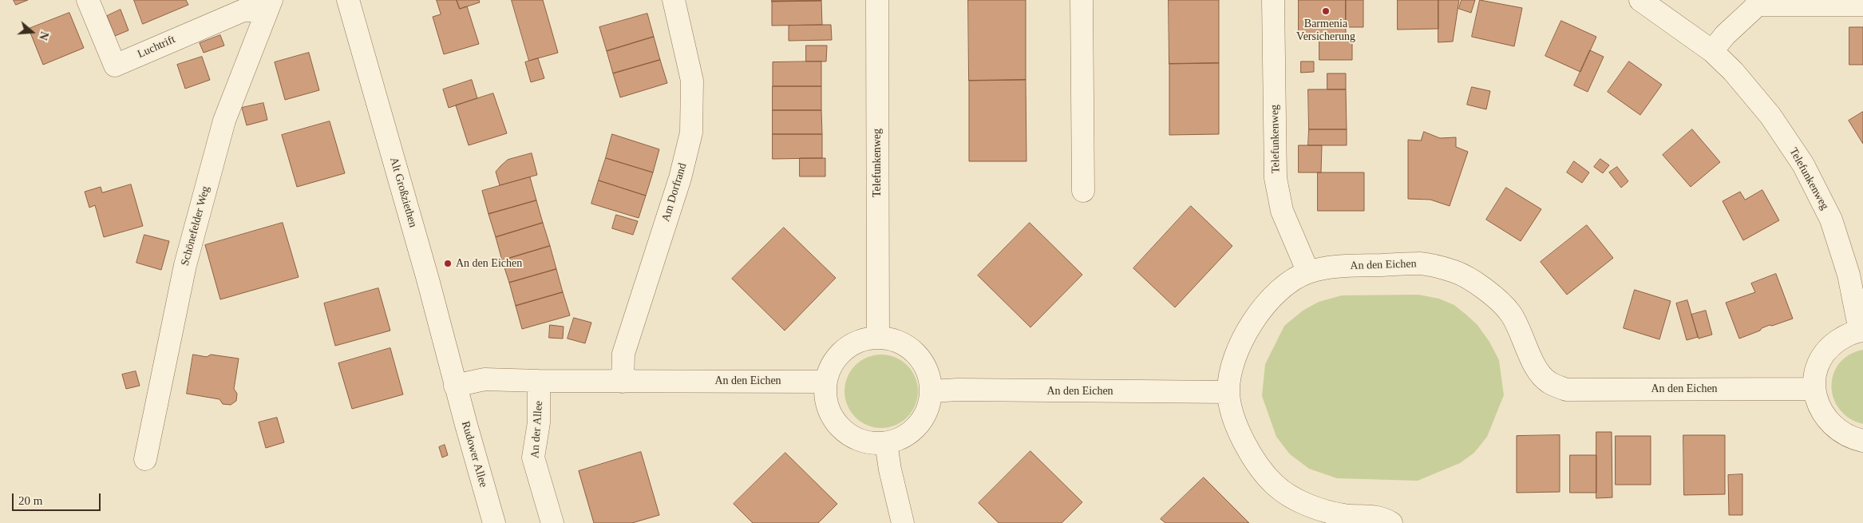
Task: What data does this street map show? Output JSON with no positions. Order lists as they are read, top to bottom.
{
  "streets": {
    "street": [
      "Luchtrift",
      "Telefunkenweg",
      "Alt Großziethen",
      "Am Dorfrand",
      "Schönefelder Weg",
      "An den Eichen",
      "An der Allee",
      "Rudower Allee"
    ]
  },
  "crossings": [
    ["Luchtrift", "Schönefelder Weg"],
    ["Telefunkenweg", "An den Eichen"],
    ["Alt Großziethen", "An den Eichen"],
    ["Alt Großziethen", "Rudower Allee"],
    ["Am Dorfrand", "An den Eichen"],
    ["An den Eichen", "An der Allee"],
    ["An den Eichen", "Rudower Allee"]
  ],
  "places": ["Barmenia Versicherung", "An den Eichen"],
  "scale_bar": "20 m",
  "north": "right"
}
